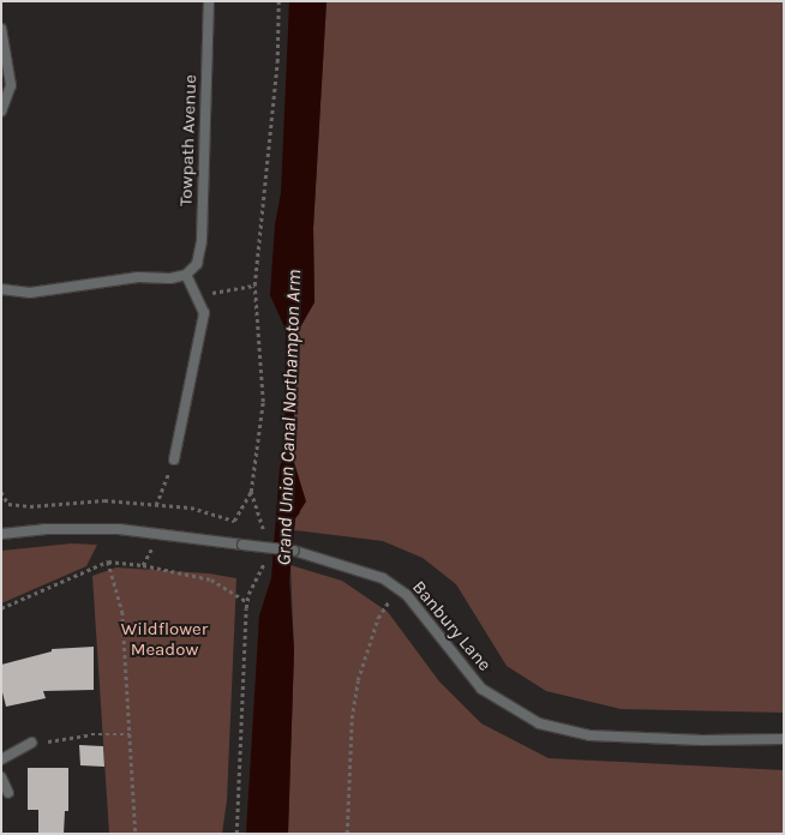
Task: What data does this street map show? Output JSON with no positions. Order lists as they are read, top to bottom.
{
  "streets": {
    "street": ["Towpath Avenue", "Banbury Lane"]
  },
  "water": ["Grand Union Canal Northampton Arm"],
  "parks": ["Wildflower Meadow"]
}
